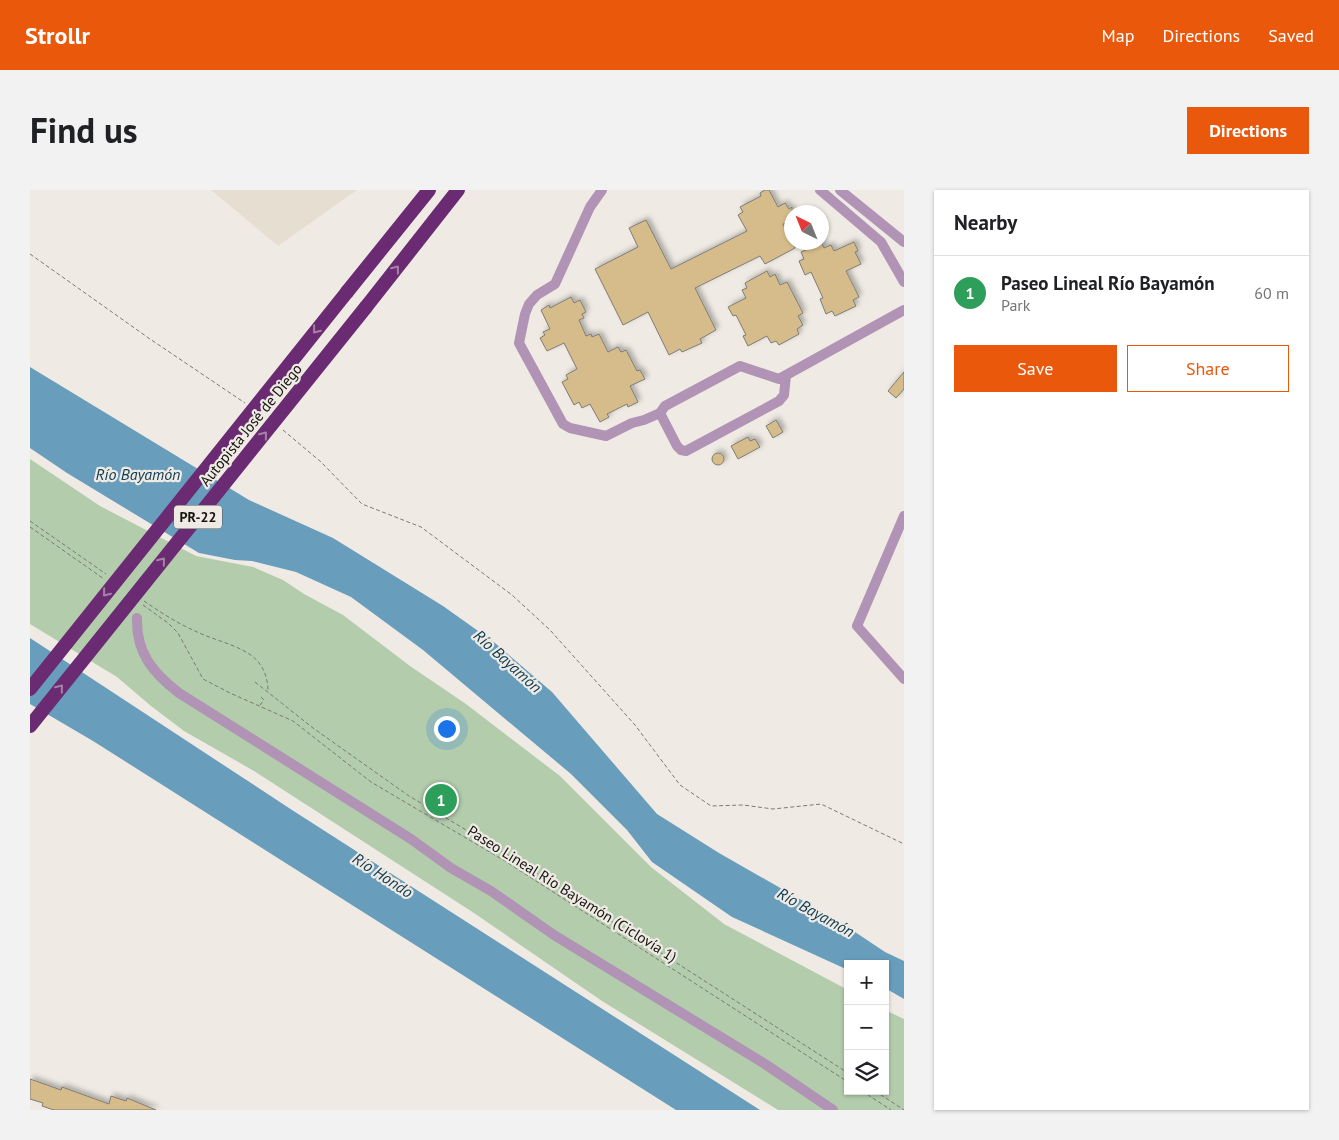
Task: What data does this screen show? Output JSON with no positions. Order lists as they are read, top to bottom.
{
  "streets": {
    "highway": ["Autopista José de Diego", "PR-22"],
    "path": ["Paseo Lineal Río Bayamón (Ciclovía 1)"]
  },
  "water": ["Río Bayamón", "Río Hondo"],
  "north": "top left",
  "page": {
    "header": "Strollr",
    "nav": ["Map", "Directions", "Saved"],
    "title": "Find us",
    "buttons": [
      "Directions",
      ["Save", "Share"]
    ],
    "heading": "Nearby",
    "list": [
      {
        "mark": "1",
        "name": "Paseo Lineal Río Bayamón",
        "note": "Park",
        "value": "60 m"
      }
    ],
    "pins": "1",
    "map_buttons": ["+", "−"]
  }
}
